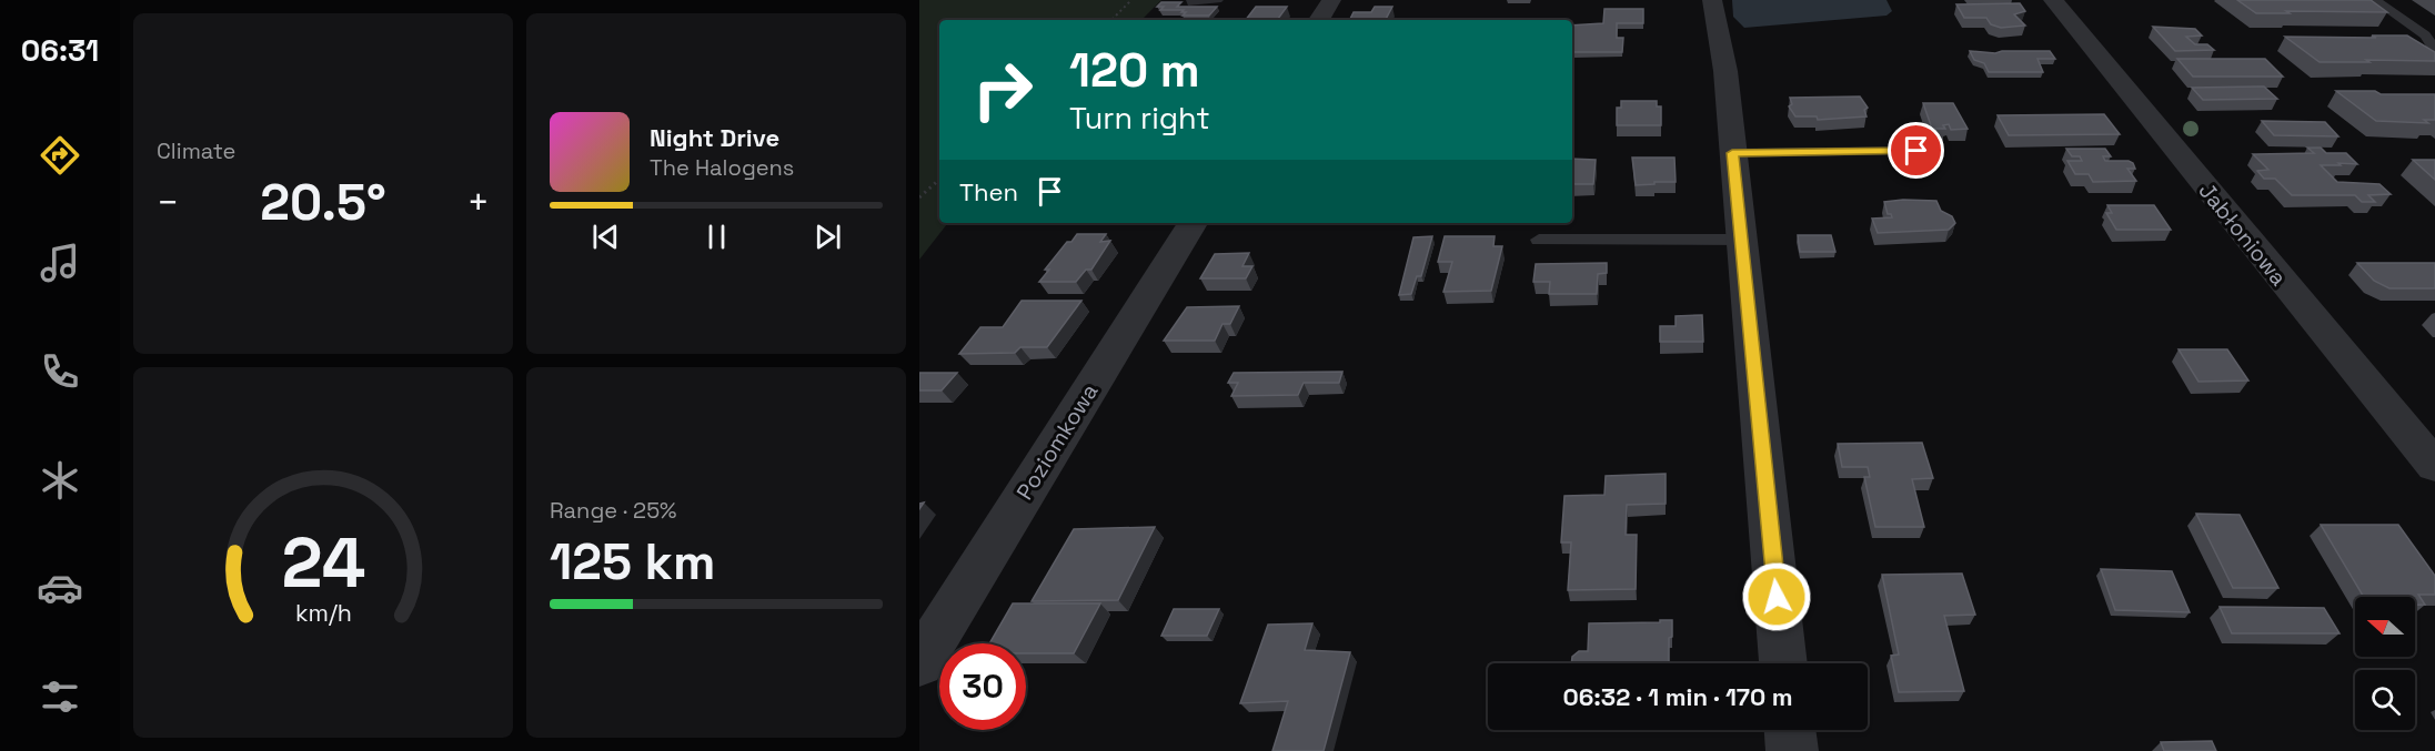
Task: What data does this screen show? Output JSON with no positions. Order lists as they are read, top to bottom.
{
  "streets": {
    "street": ["Jabłoniowa", "Poziomkowa"]
  },
  "north": "left",
  "page": {
    "tabs": "06:31",
    "tile": [
      "Climate",
      ["Range · 25%", "125 km"]
    ],
    "turn": ["120 m", "Turn right"],
    "song": ["Night Drive", "The Halogens"],
    "then": "Then",
    "heat": ["−", "20.5°", "+"],
    "limit": "30",
    "trip": "06:32 · 1 min · 170 m",
    "gauge": ["24", "km/h"]
  }
}
